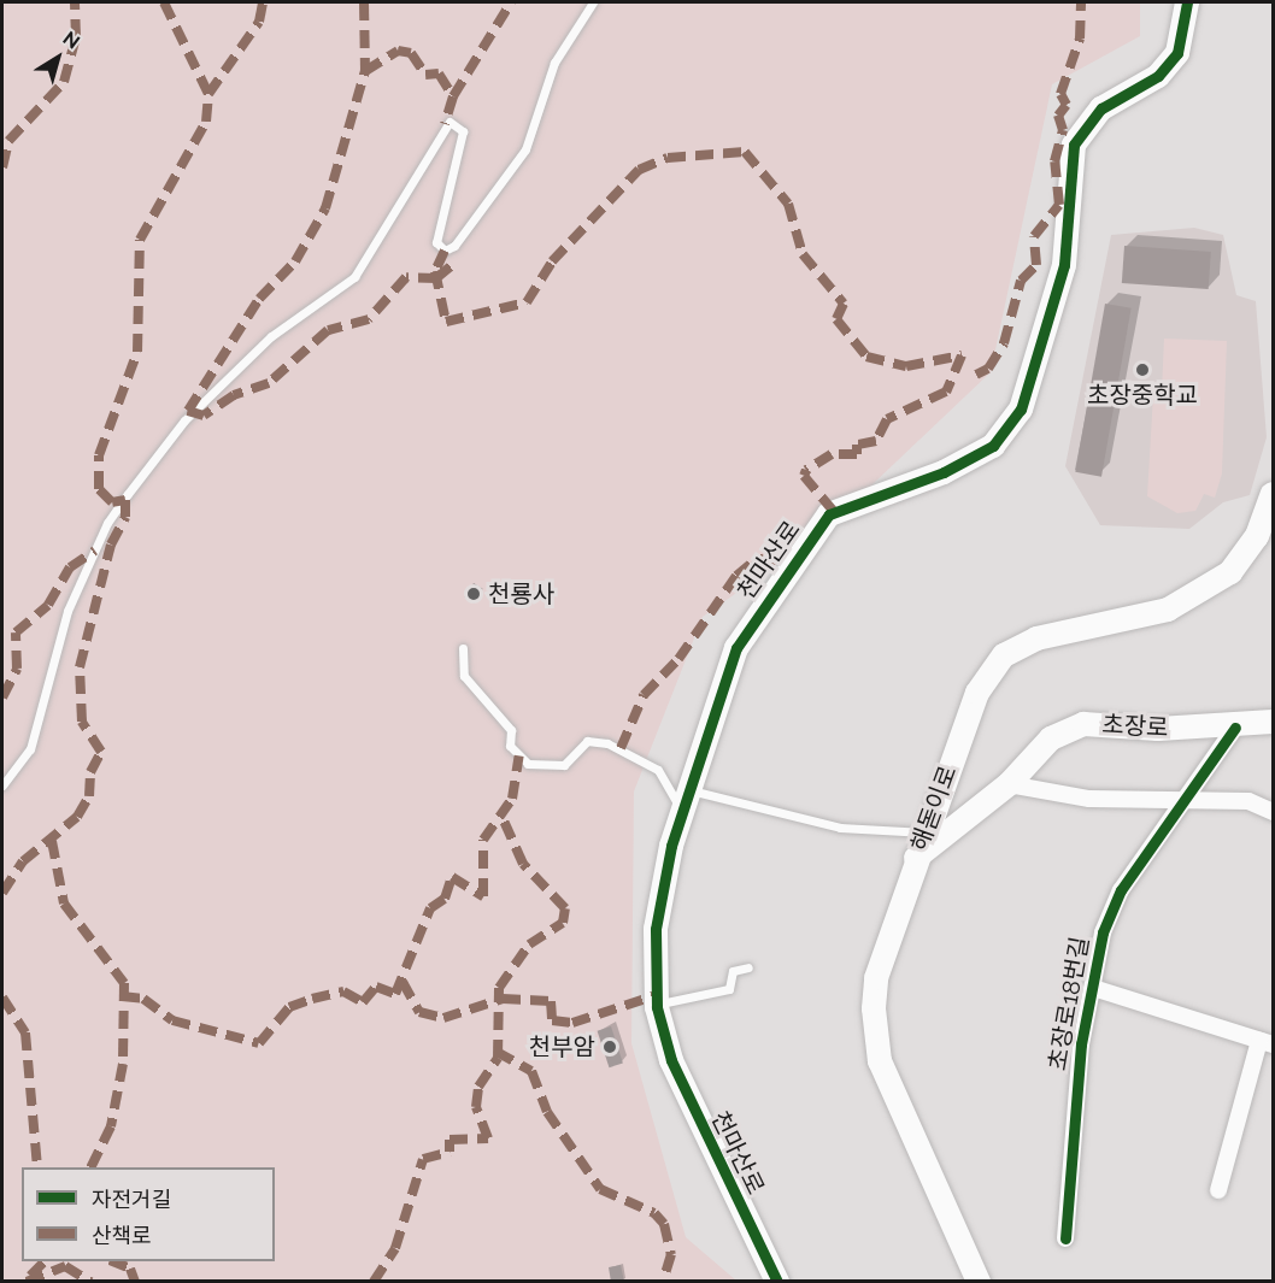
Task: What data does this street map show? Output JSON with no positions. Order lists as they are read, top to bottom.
{
  "streets": {
    "street": [
      "천마산로",
      "초장로",
      "해돋이로",
      "초장로18번길"
    ]
  },
  "crossings": [
    ["초장로", "해돋이로"],
    ["초장로", "초장로18번길"]
  ],
  "places": ["초장중학교", "천룡사", "천부암"],
  "legend": ["자전거길", "산책로"],
  "north": "top right"
}
